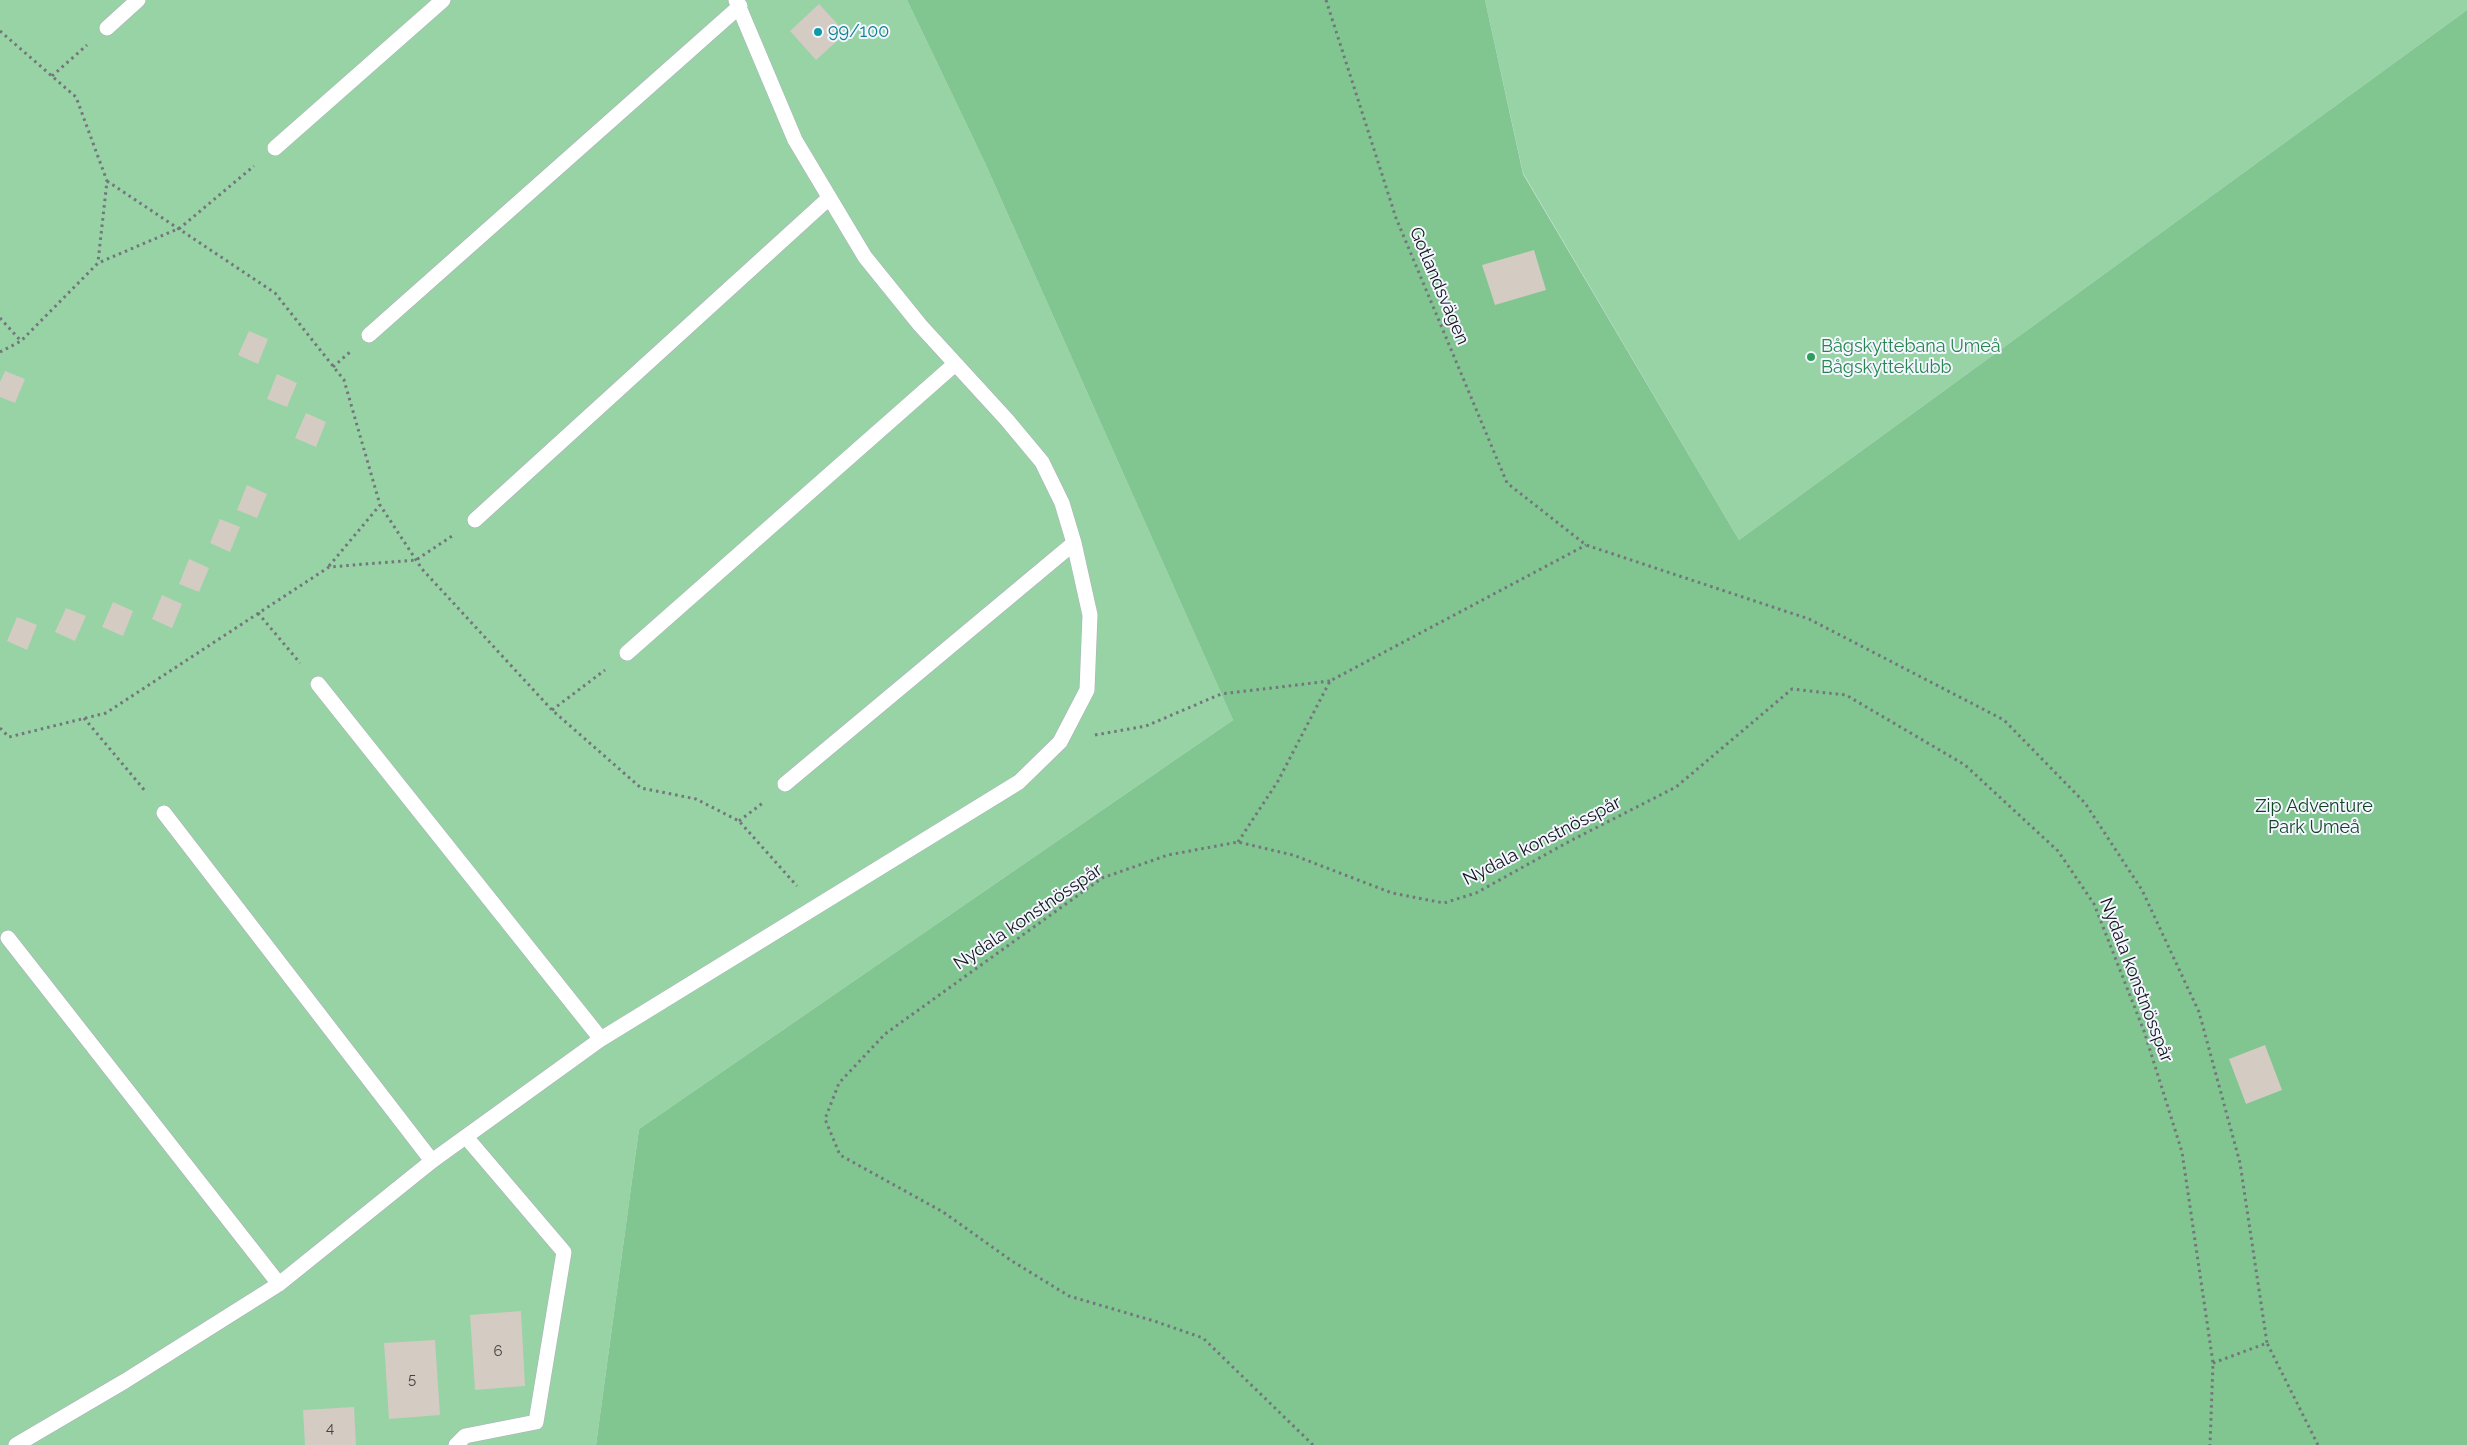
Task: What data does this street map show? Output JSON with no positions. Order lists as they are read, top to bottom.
{
  "streets": {
    "path": ["Gotlandsvägen", "Nydala konstnösspår"]
  },
  "parks": ["Zip Adventure Park Umeå"],
  "places": ["99/100", "Bågskyttebana Umeå Bågskytteklubb"],
  "house_numbers": ["6", "5", "4"]
}
